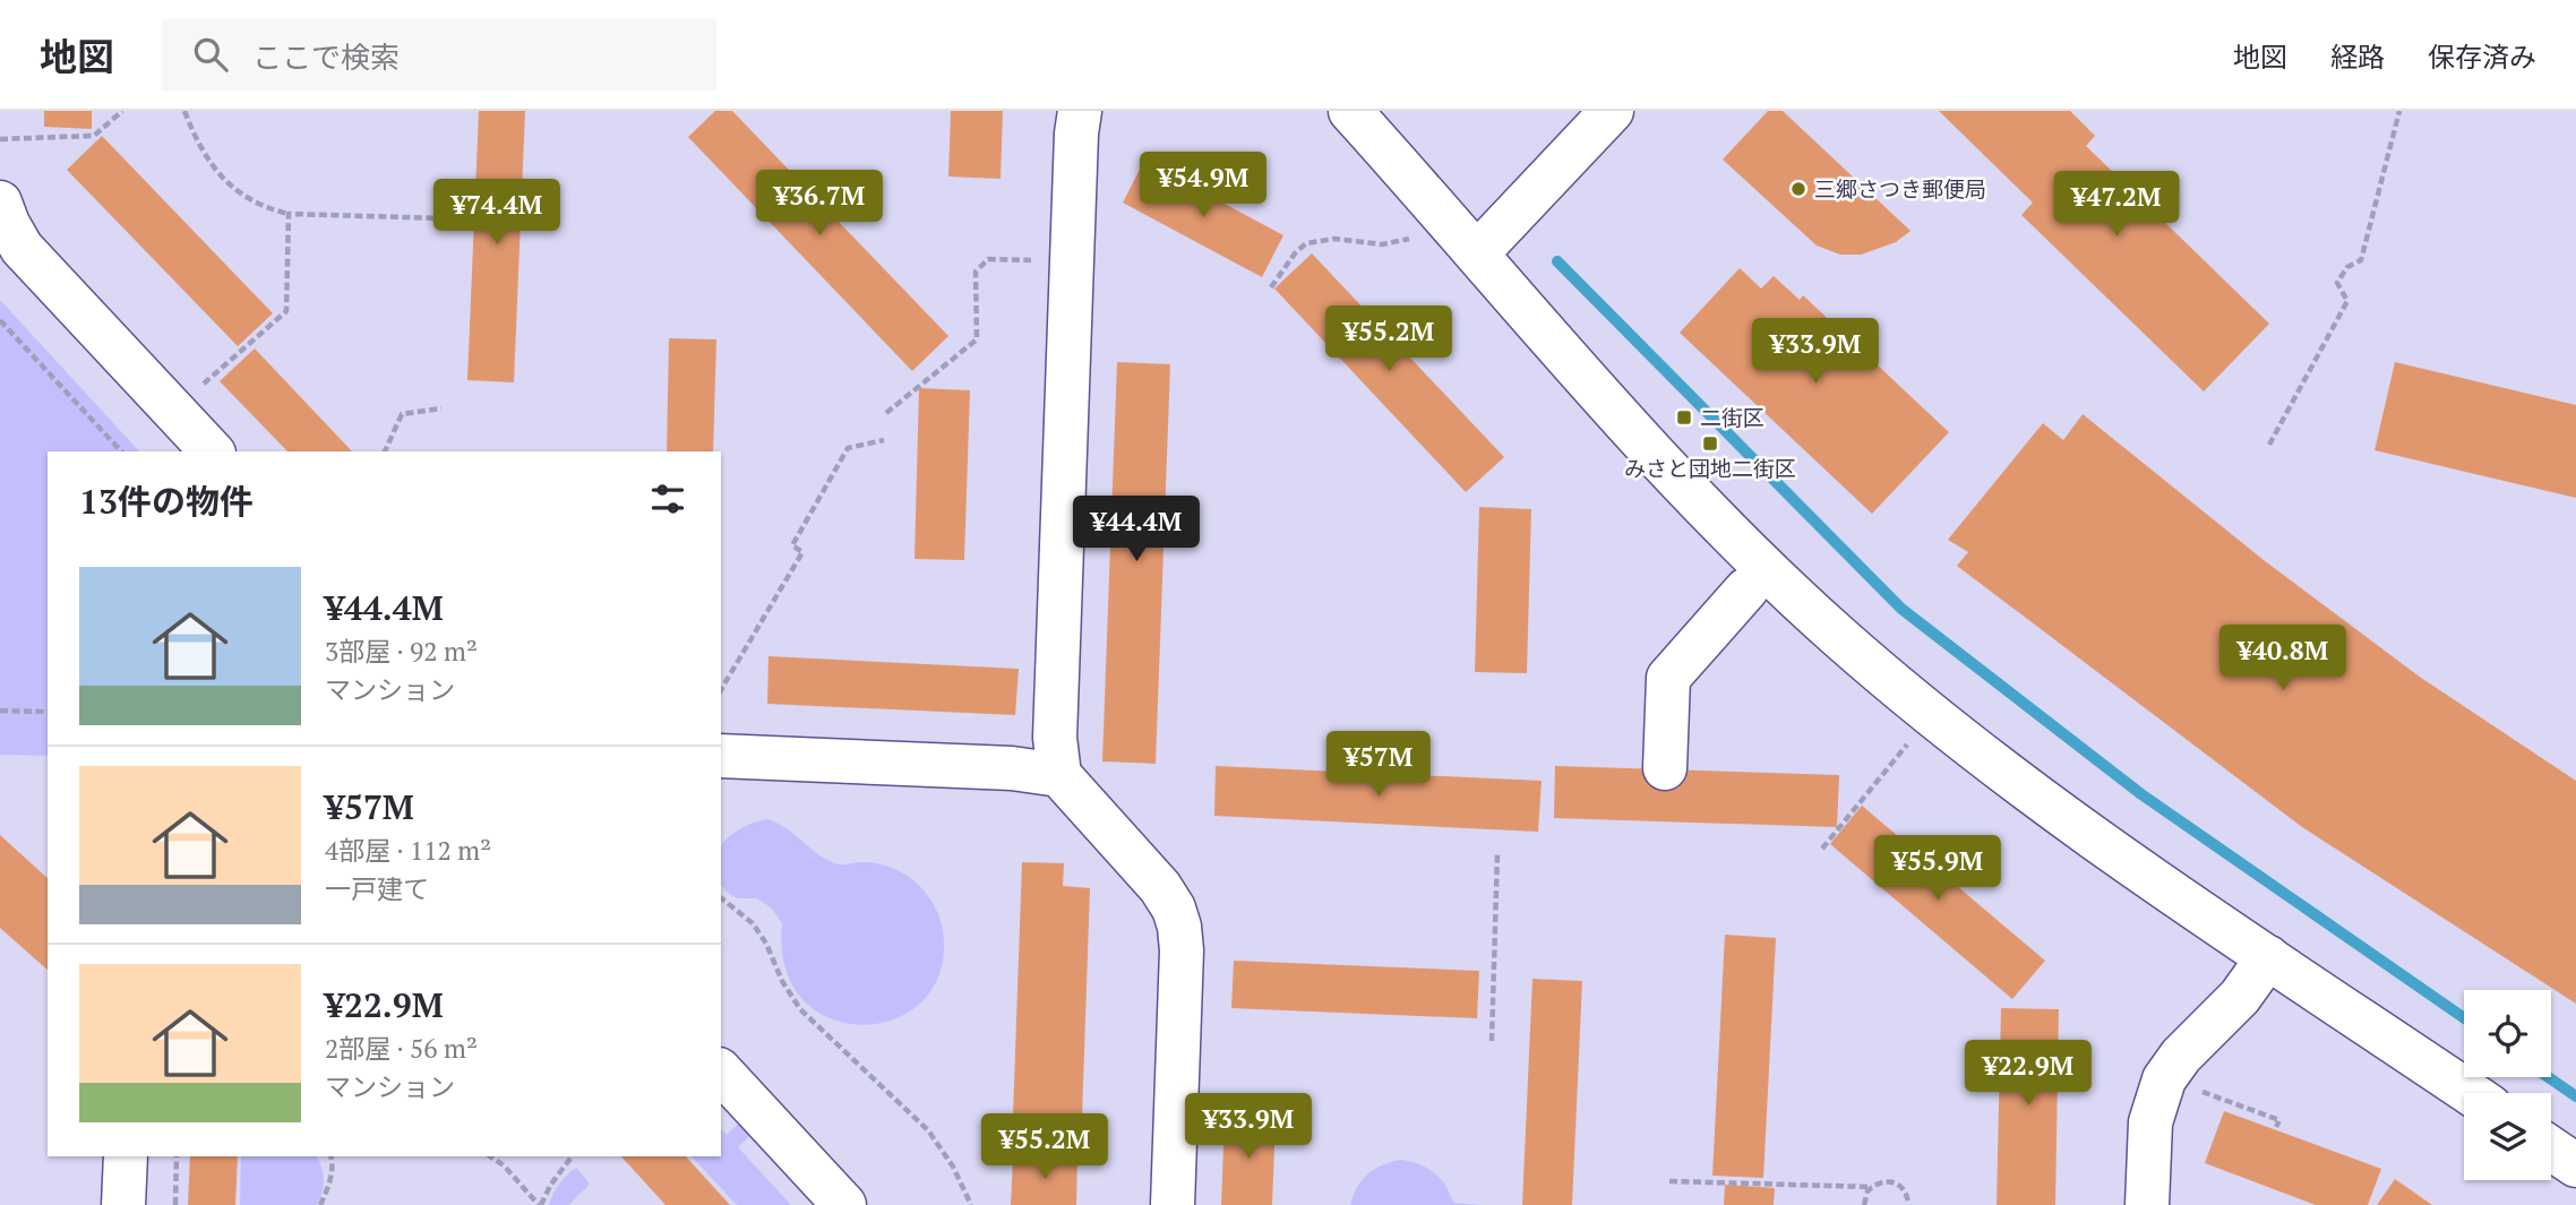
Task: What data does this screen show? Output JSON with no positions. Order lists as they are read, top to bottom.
{
  "places": {
    "other": ["三郷さつき郵便局"],
    "transit": ["二街区", "みさと団地二街区"]
  },
  "page": {
    "header": "地図",
    "search": "ここで検索",
    "nav": ["地図", "経路", "保存済み"],
    "price": [
      "¥54.9M",
      "¥36.7M",
      "¥47.2M",
      "¥74.4M",
      "¥55.2M",
      "¥33.9M",
      "¥44.4M",
      "¥40.8M",
      "¥57M",
      "¥55.9M",
      "¥22.9M",
      "¥33.9M",
      "¥55.2M"
    ],
    "heading": "13件の物件",
    "list": [
      {
        "name": "¥44.4M",
        "note": "3部屋 · 92 m² · マンション"
      },
      {
        "name": "¥57M",
        "note": "4部屋 · 112 m² · 一戸建て"
      },
      {
        "name": "¥22.9M",
        "note": "2部屋 · 56 m² · マンション"
      }
    ]
  }
}
